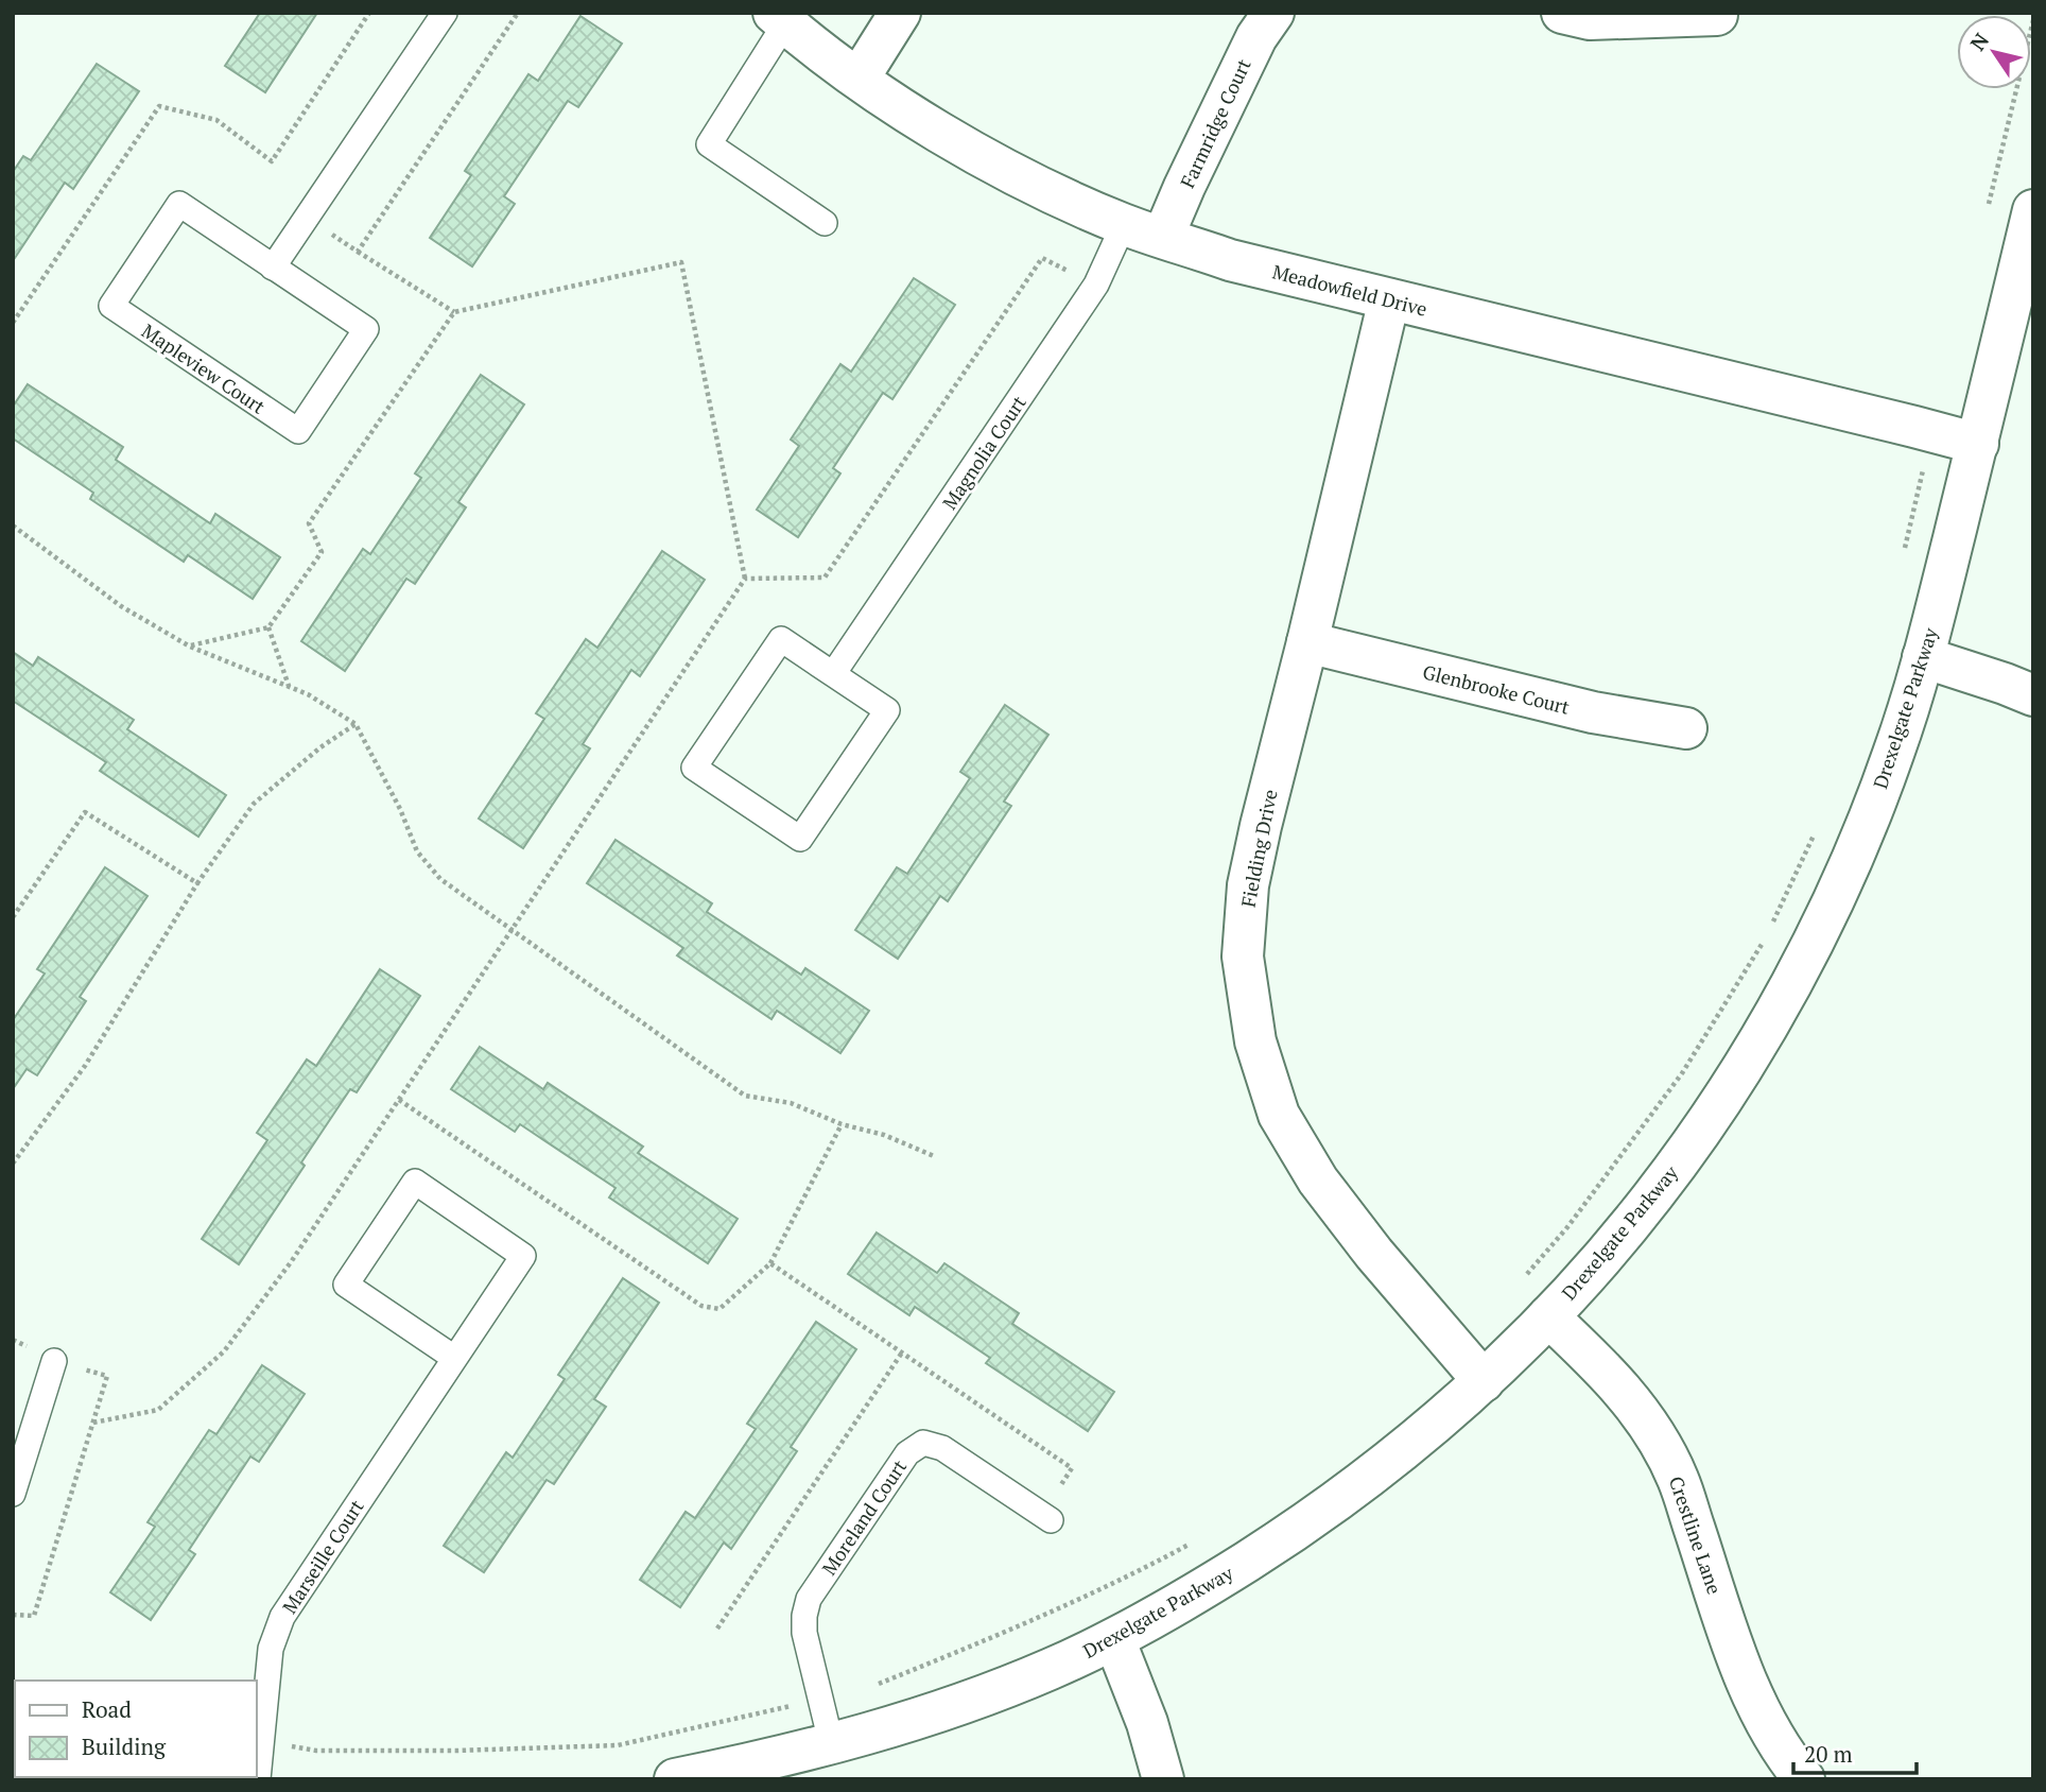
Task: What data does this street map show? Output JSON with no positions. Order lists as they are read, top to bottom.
{
  "streets": {
    "street": [
      "Farmridge Court",
      "Meadowfield Drive",
      "Glenbrooke Court",
      "Drexelgate Parkway",
      "Fielding Drive",
      "Crestline Lane"
    ],
    "lane": [
      "Mapleview Court",
      "Magnolia Court",
      "Moreland Court",
      "Marseille Court"
    ]
  },
  "crossings": [
    ["Farmridge Court", "Meadowfield Drive"],
    ["Meadowfield Drive", "Magnolia Court"],
    ["Meadowfield Drive", "Drexelgate Parkway"],
    ["Meadowfield Drive", "Fielding Drive"],
    ["Glenbrooke Court", "Fielding Drive"],
    ["Drexelgate Parkway", "Fielding Drive"],
    ["Drexelgate Parkway", "Moreland Court"],
    ["Drexelgate Parkway", "Crestline Lane"]
  ],
  "legend": ["Road", "Building"],
  "scale_bar": "20 m",
  "north": "top left"
}
